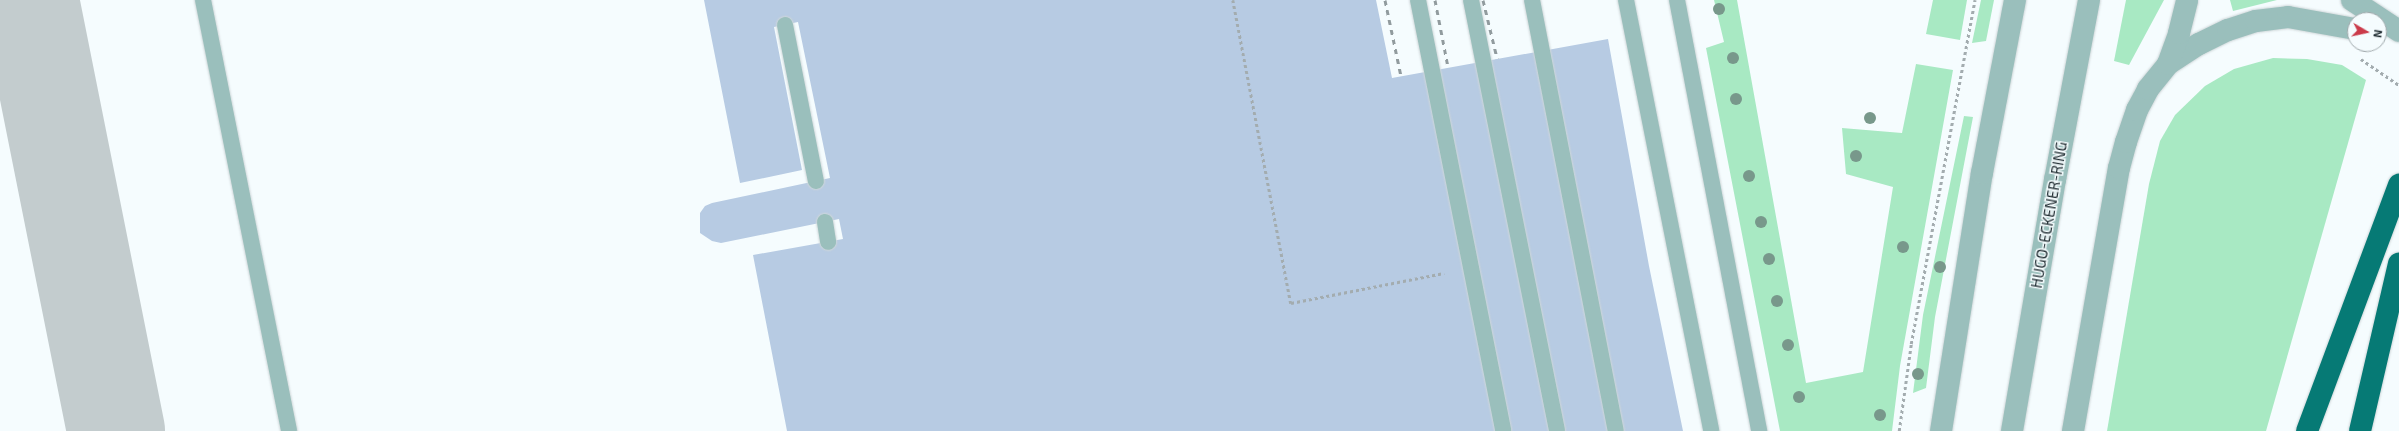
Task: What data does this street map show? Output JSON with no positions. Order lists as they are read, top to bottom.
{
  "streets": {
    "street": ["HUGO-ECKENER-RING"]
  },
  "north": "right"
}
